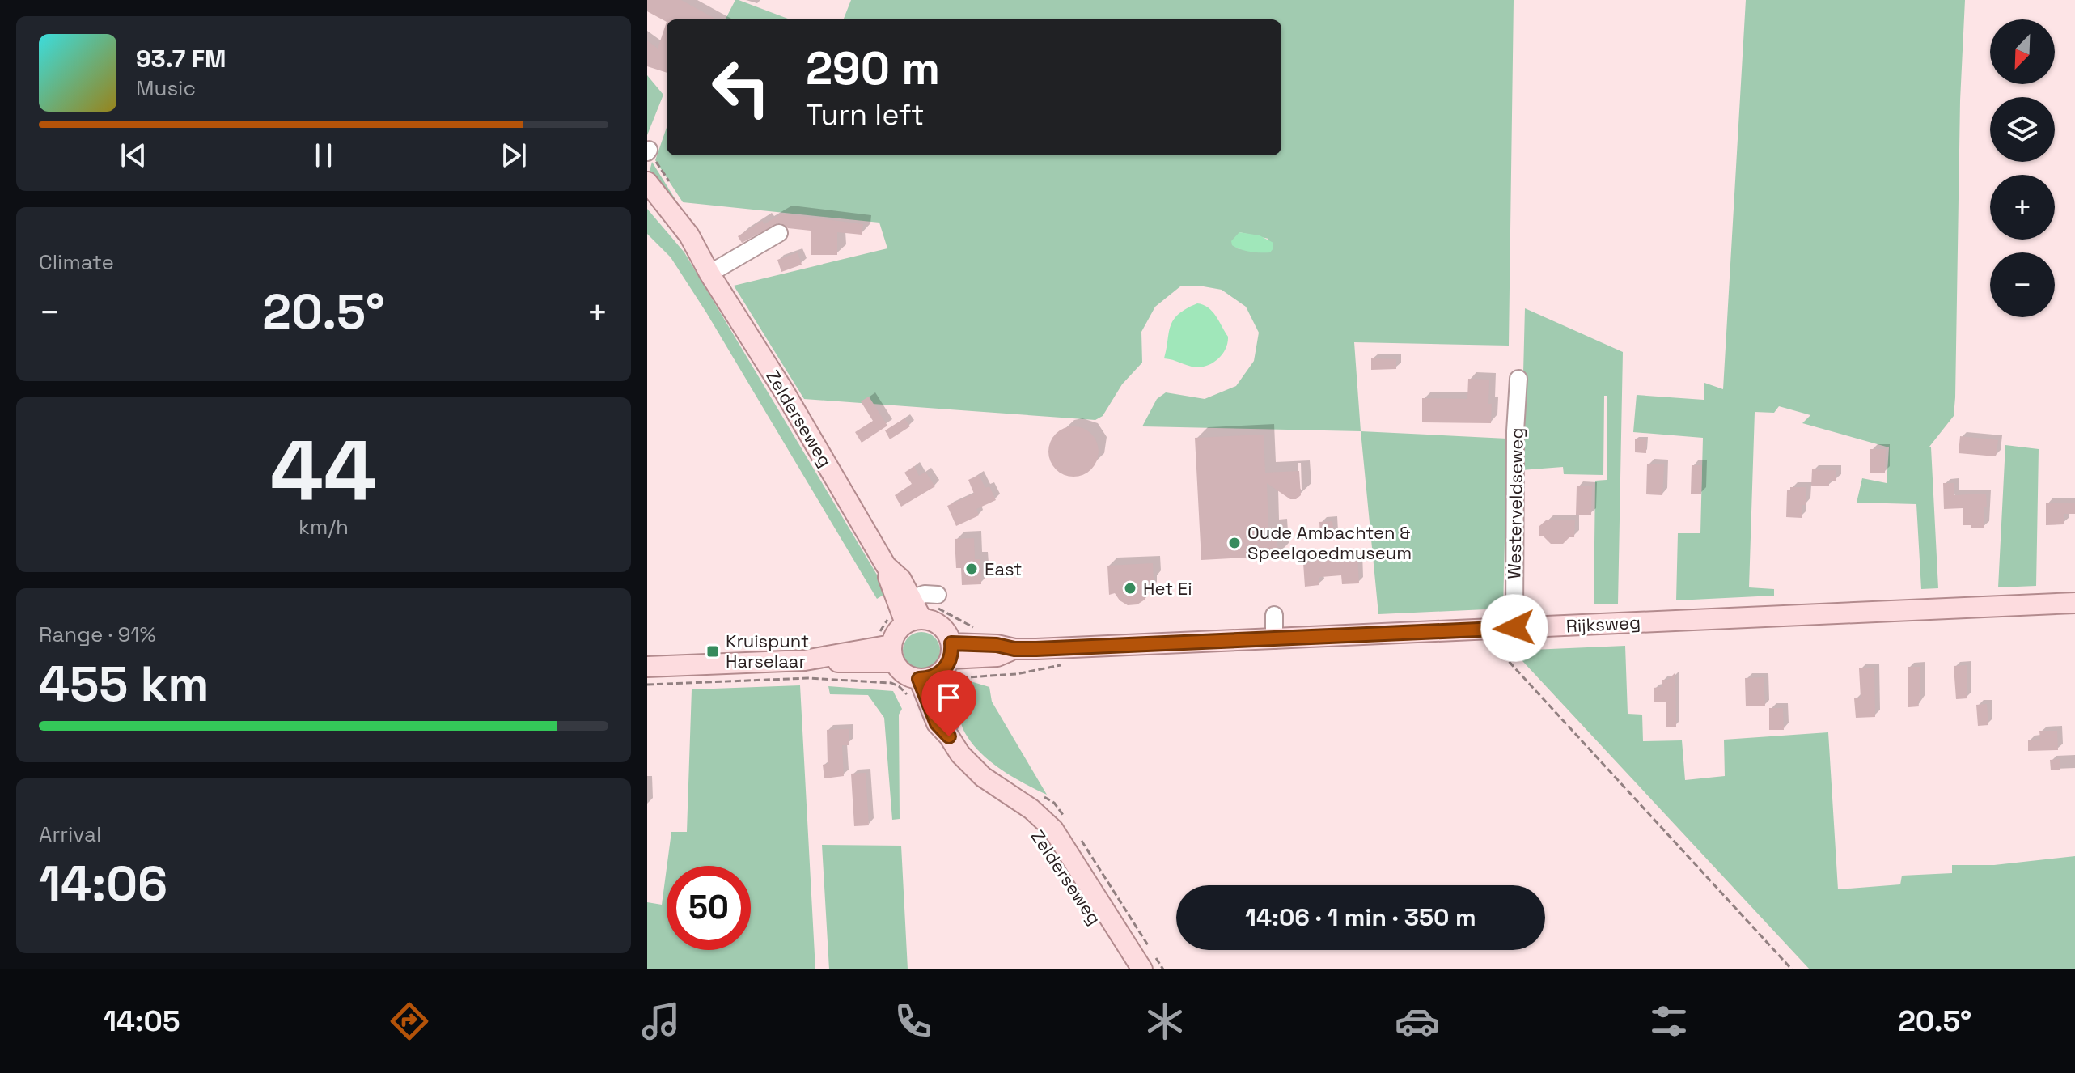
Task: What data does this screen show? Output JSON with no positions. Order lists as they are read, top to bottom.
{
  "streets": {
    "main road": ["Zelderseweg", "Rijksweg"],
    "street": ["Westerveldseweg"]
  },
  "crossings": [
    ["Zelderseweg", "Rijksweg"],
    ["Westerveldseweg", "Rijksweg"]
  ],
  "places": {
    "other": ["Oude Ambachten & Speelgoedmuseum", "East", "Het Ei"],
    "transit": ["Kruispunt Harselaar"]
  },
  "north": "bottom left",
  "page": {
    "map_buttons": ["+", "−"],
    "turn": ["290 m", "Turn left"],
    "song": ["93.7 FM", "Music"],
    "tile": [
      "Climate",
      ["44", "km/h"],
      ["Range · 91%", "455 km"],
      ["Arrival", "14:06"]
    ],
    "heat": ["−", "20.5°", "+"],
    "limit": "50",
    "trip": "14:06 · 1 min · 350 m",
    "tabs": ["14:05", "20.5°"]
  }
}
